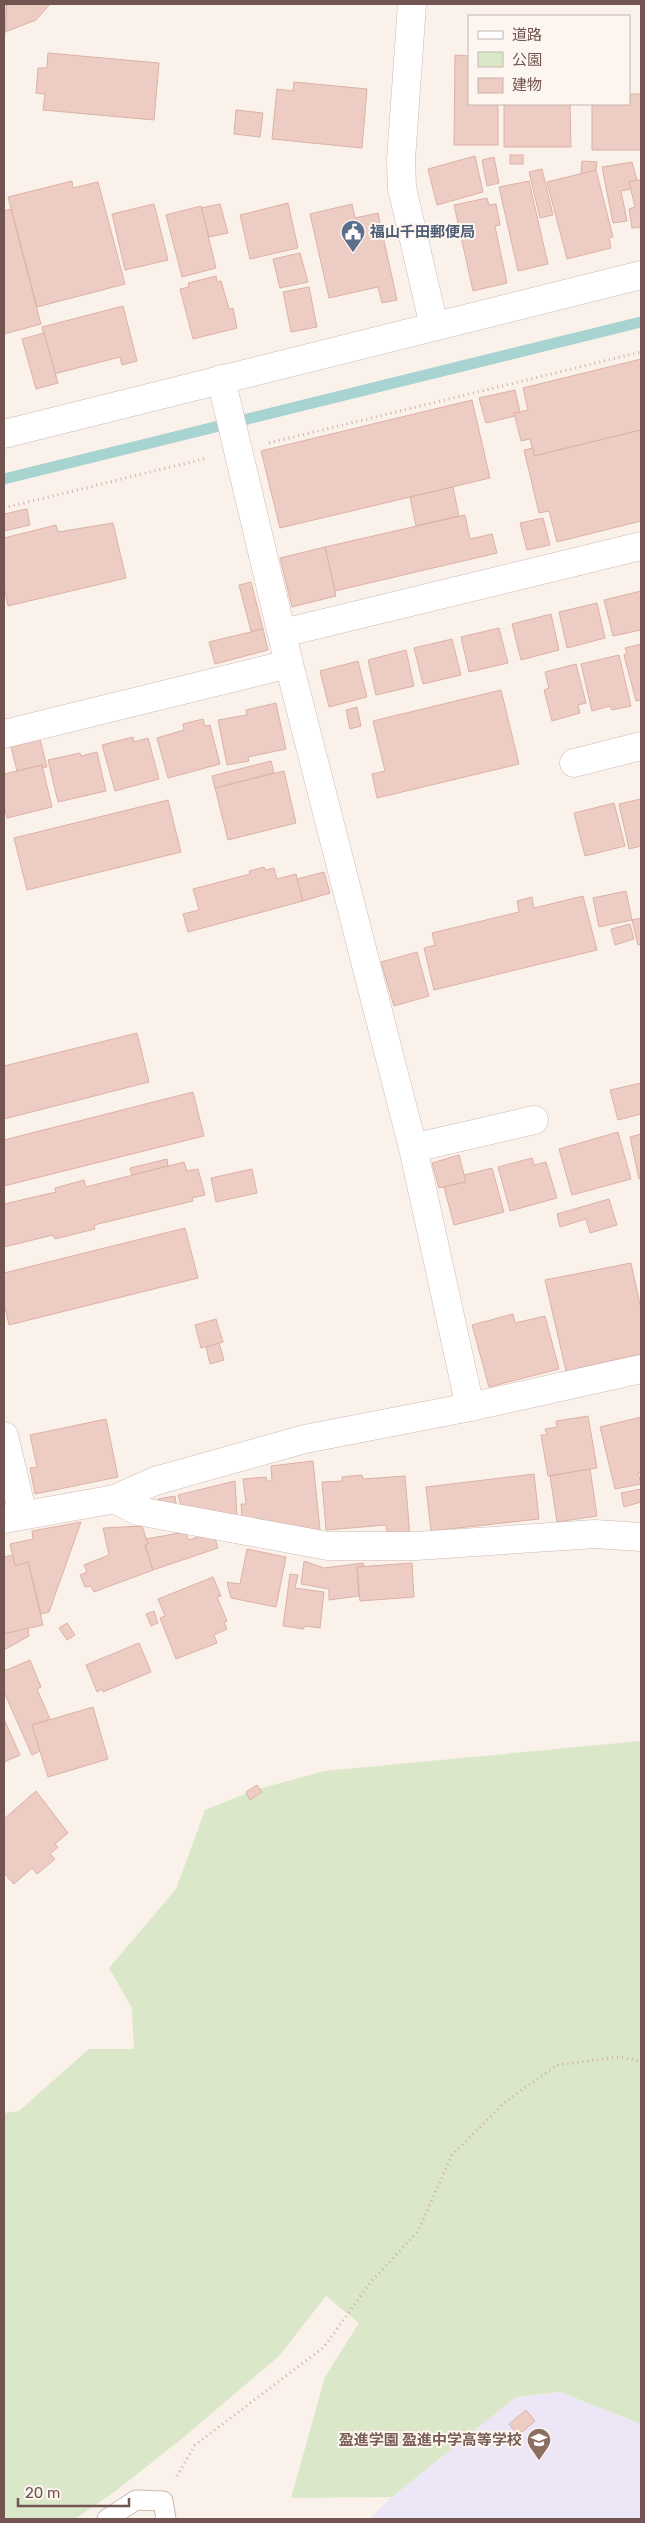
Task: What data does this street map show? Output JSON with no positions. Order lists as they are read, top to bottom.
{
  "places": {
    "public building": ["福山千田郵便局"],
    "school or university": ["盈進学園 盈進中学高等学校"]
  },
  "legend": ["道路", "公園", "建物"],
  "scale_bar": "20 m"
}
